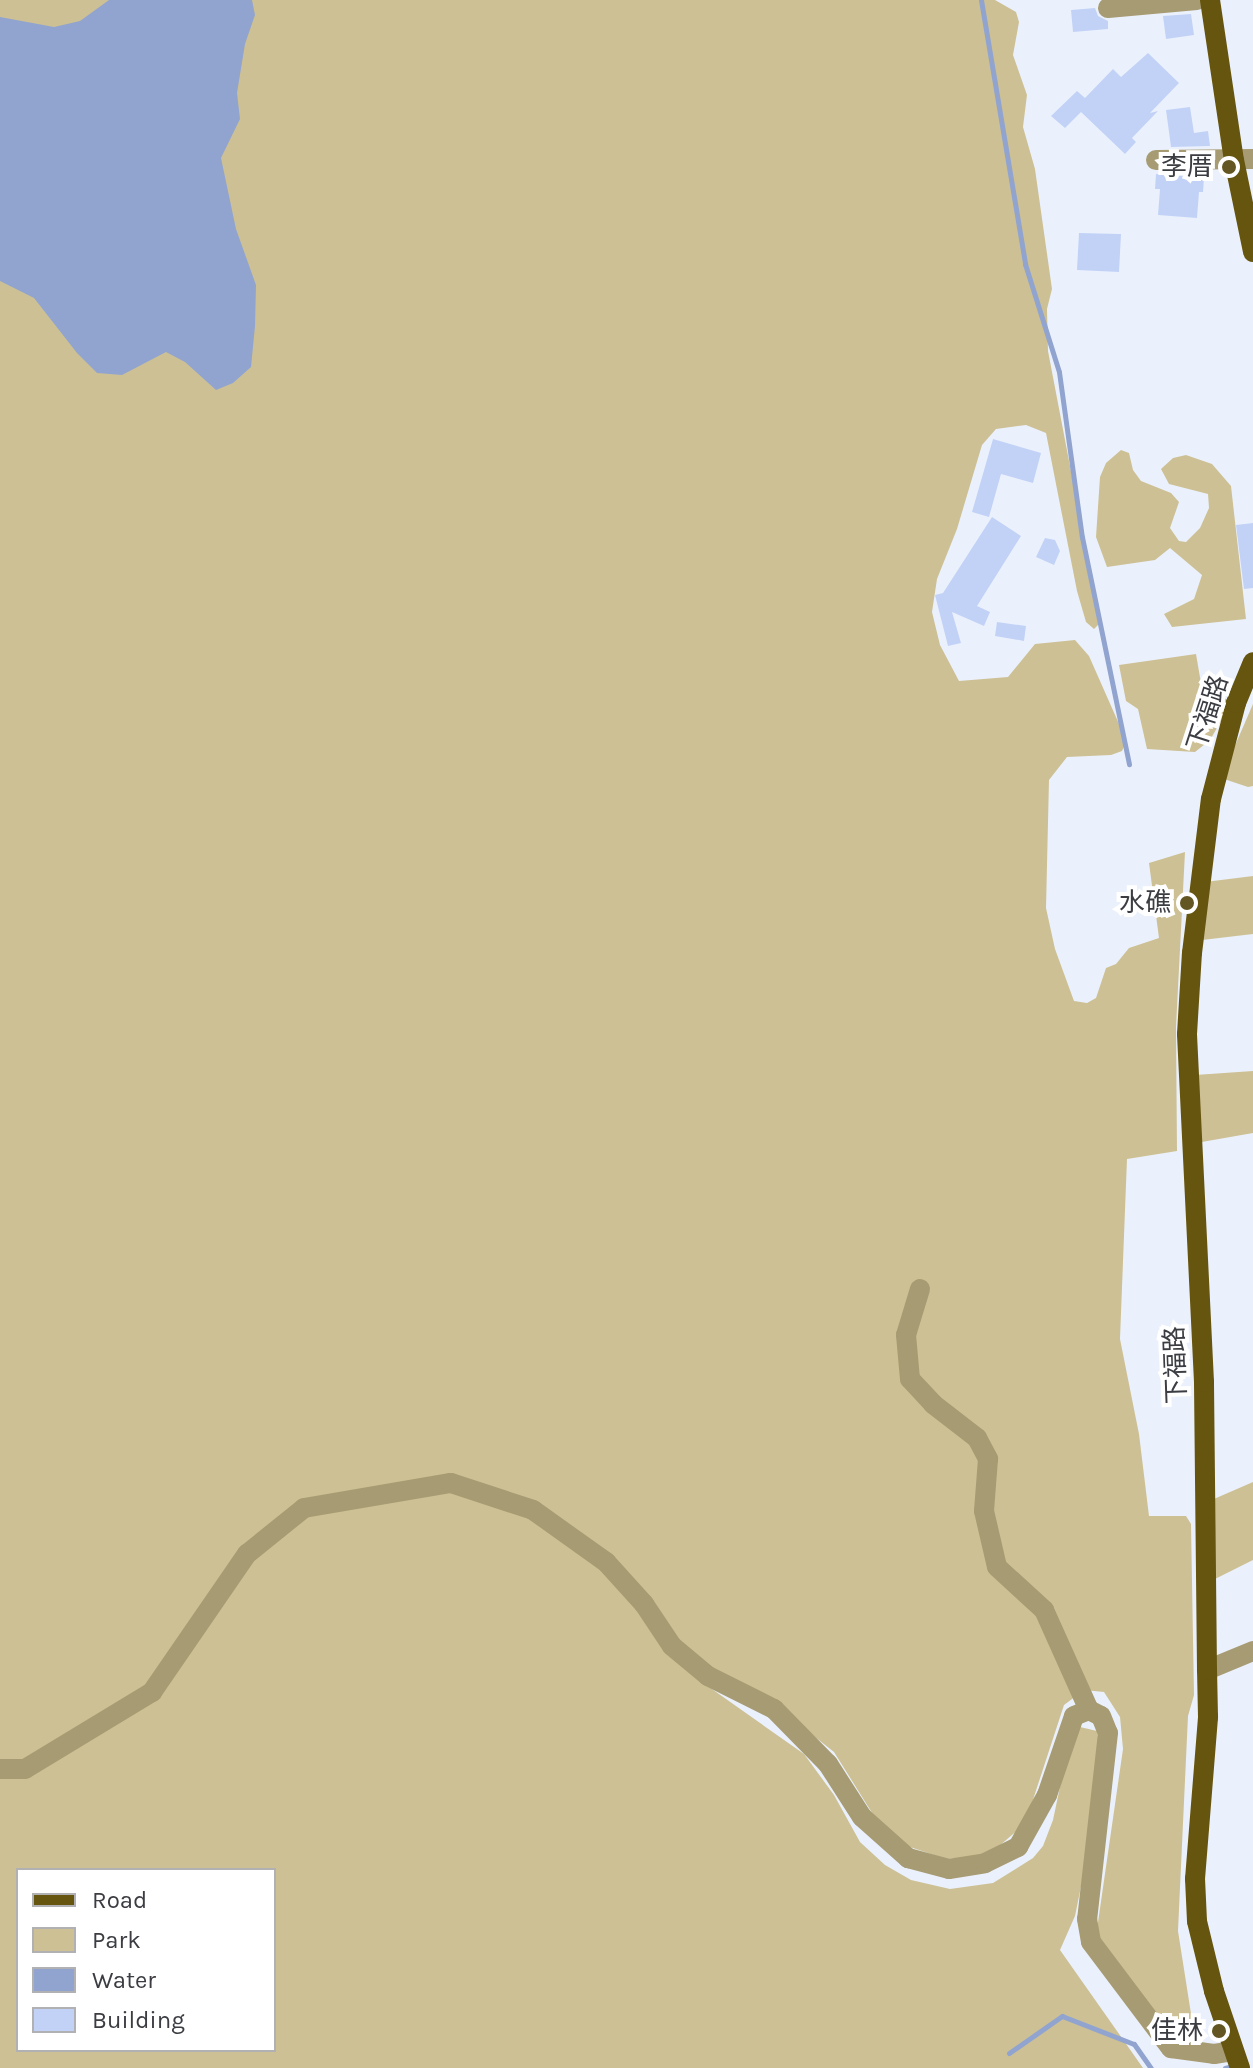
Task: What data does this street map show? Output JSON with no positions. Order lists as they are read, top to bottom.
{
  "streets": {
    "main road": ["下福路"]
  },
  "places": ["李厝", "水礁", "佳林"],
  "legend": [
    "Road",
    "Park",
    "Water",
    "Building"
  ]
}
